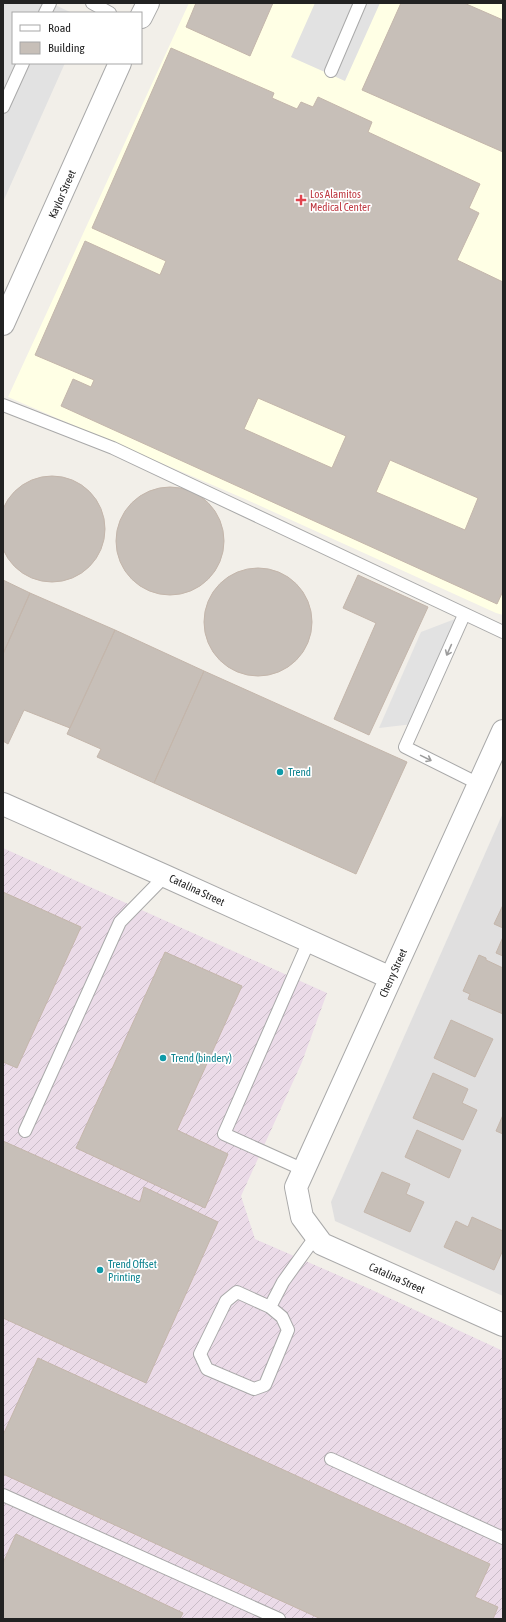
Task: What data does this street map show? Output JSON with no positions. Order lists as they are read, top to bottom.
{
  "streets": {
    "street": ["Kaylor Street", "Catalina Street", "Cherry Street"]
  },
  "crossings": [
    ["Catalina Street", "Cherry Street"]
  ],
  "places": {
    "health": ["Los Alamitos Medical Center"],
    "other": ["Trend", "Trend (bindery)", "Trend Offset Printing"]
  },
  "legend": ["Road", "Building"]
}
